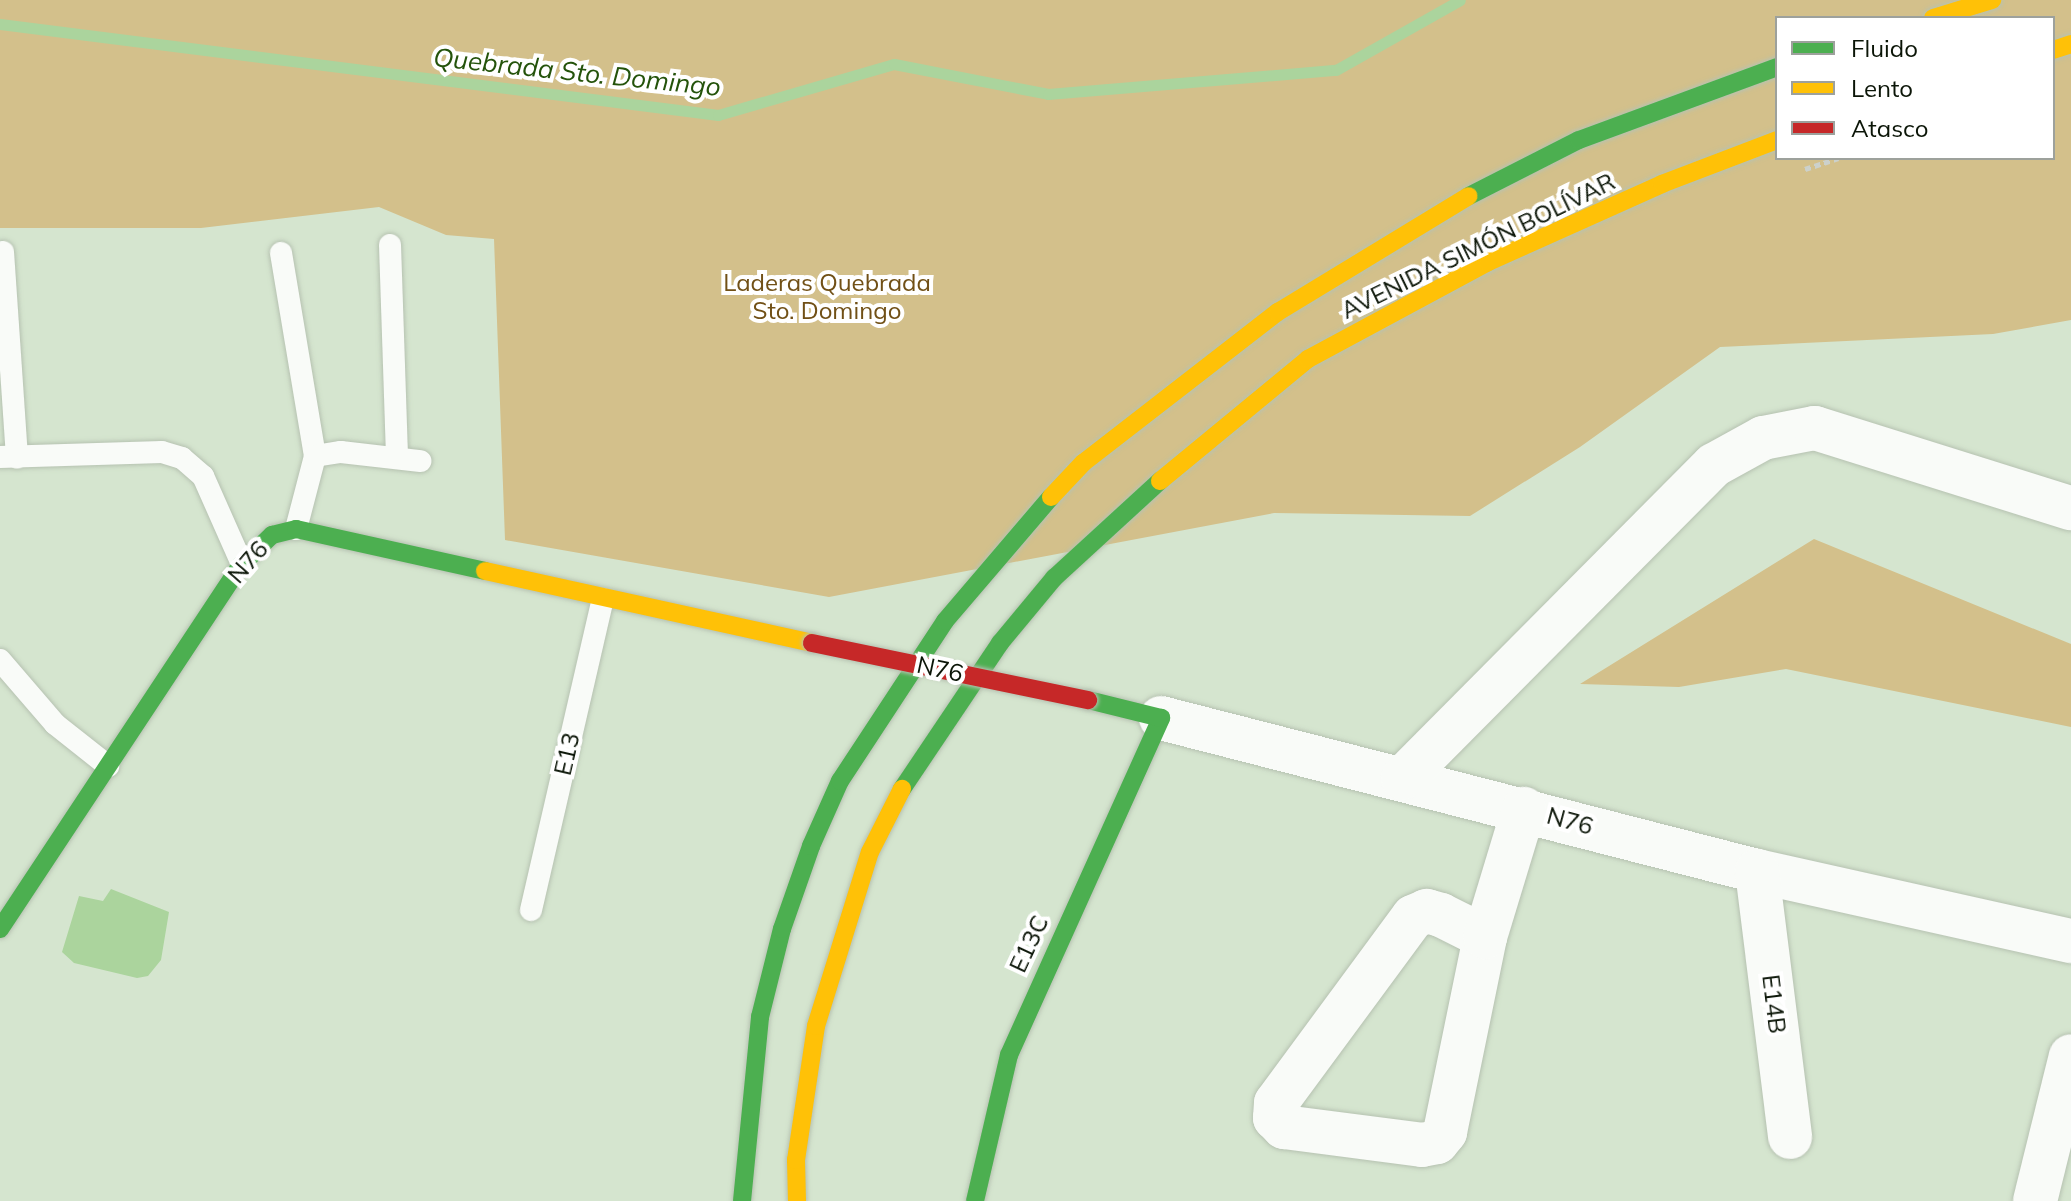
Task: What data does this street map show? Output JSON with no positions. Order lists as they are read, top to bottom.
{
  "streets": {
    "main road": ["AVENIDA SIMÓN BOLÍVAR", "N76", "E13C"],
    "street": ["E14B"],
    "lane": ["E13"]
  },
  "crossings": [
    ["N76", "E13"],
    ["N76", "E13C"],
    ["N76", "E14B"]
  ],
  "water": ["Quebrada Sto. Domingo"],
  "parks": ["Laderas Quebrada Sto. Domingo"],
  "legend": ["Fluido", "Lento", "Atasco"]
}
